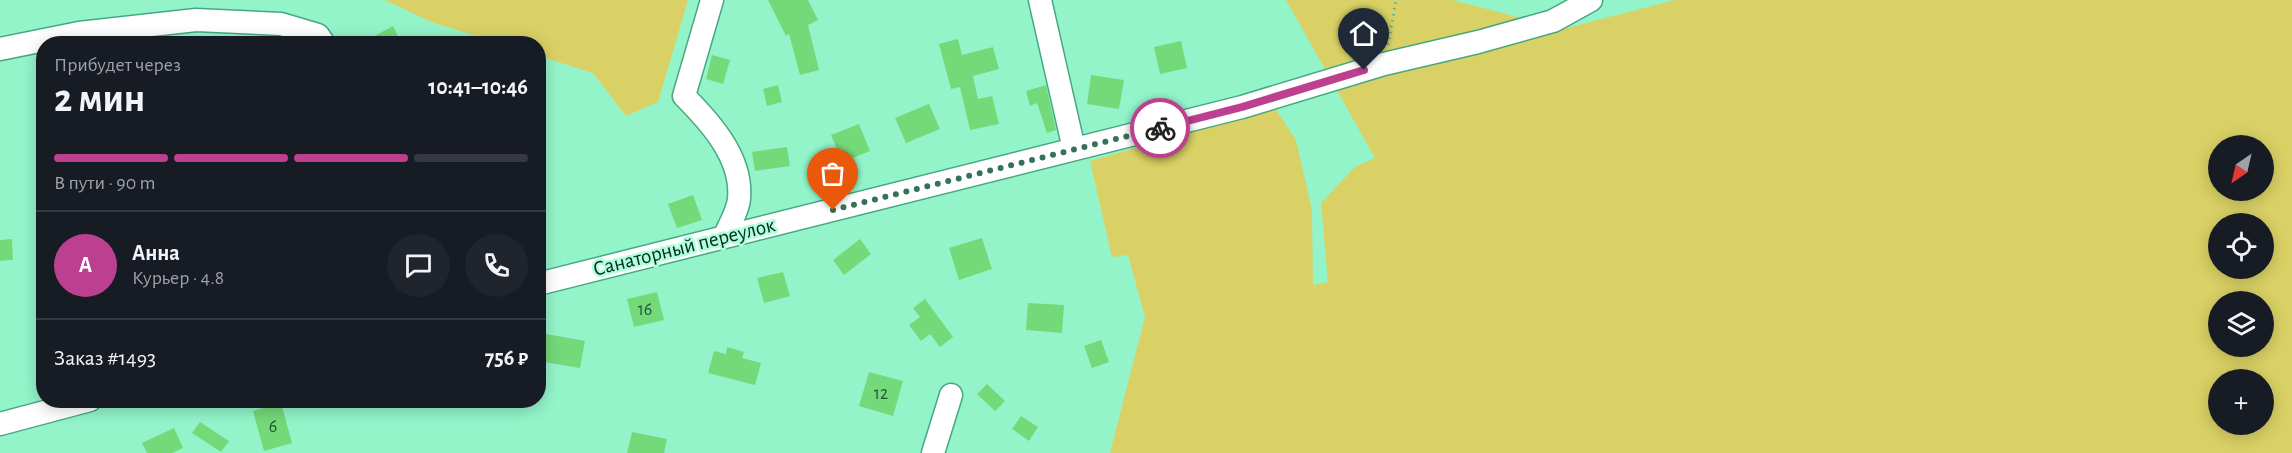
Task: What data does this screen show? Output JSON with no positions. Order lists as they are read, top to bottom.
{
  "streets": {
    "street": ["Санаторный переулок"]
  },
  "house_numbers": ["16", "12", "6"],
  "north": "bottom left",
  "page": {
    "heading": ["2 мин", "Прибудет через", "10:41–10:46"],
    "panel": [
      "Анна",
      "Курьер · 4.8",
      "Заказ #1493",
      "756 ₽"
    ],
    "map_buttons": "+",
    "bar": "В пути · 90 m",
    "round": "А"
  }
}
